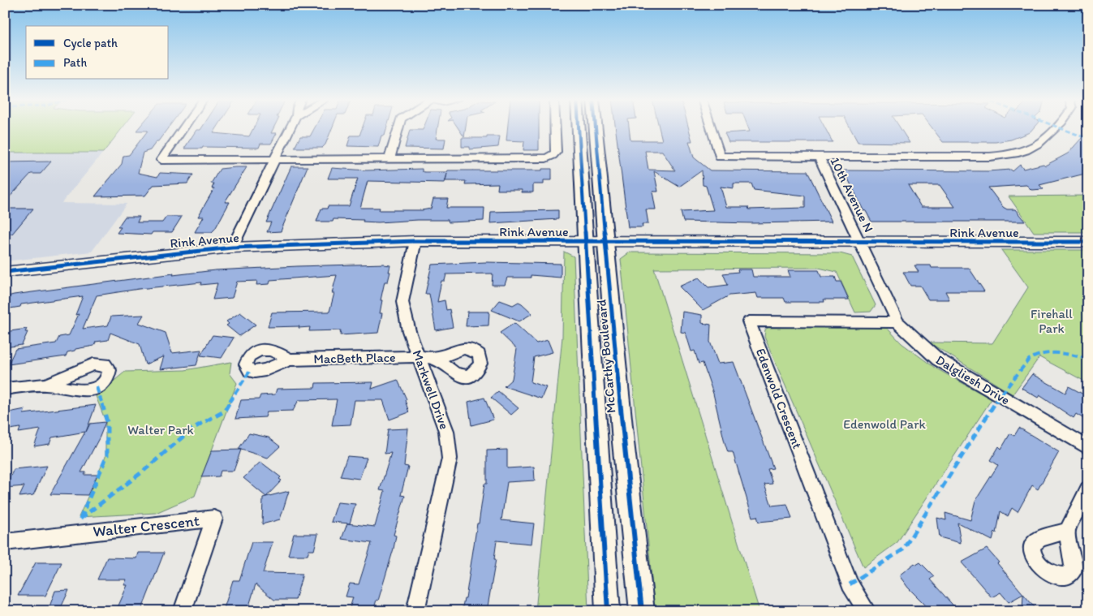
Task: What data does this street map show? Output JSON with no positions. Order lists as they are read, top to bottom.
{
  "streets": {
    "main road": ["McCarthy Boulevard"],
    "street": [
      "10th Avenue N",
      "Rink Avenue",
      "MacBeth Place",
      "Dalgliesh Drive",
      "Markwell Drive",
      "Edenwold Crescent",
      "Walter Crescent"
    ]
  },
  "crossings": [
    ["10th Avenue N", "Rink Avenue"],
    ["10th Avenue N", "Dalgliesh Drive"],
    ["Rink Avenue", "McCarthy Boulevard"],
    ["Rink Avenue", "Dalgliesh Drive"],
    ["Rink Avenue", "Markwell Drive"],
    ["MacBeth Place", "Markwell Drive"],
    ["Dalgliesh Drive", "Edenwold Crescent"]
  ],
  "parks": ["Firehall Park", "Edenwold Park", "Walter Park"],
  "legend": ["Cycle path", "Path"]
}
